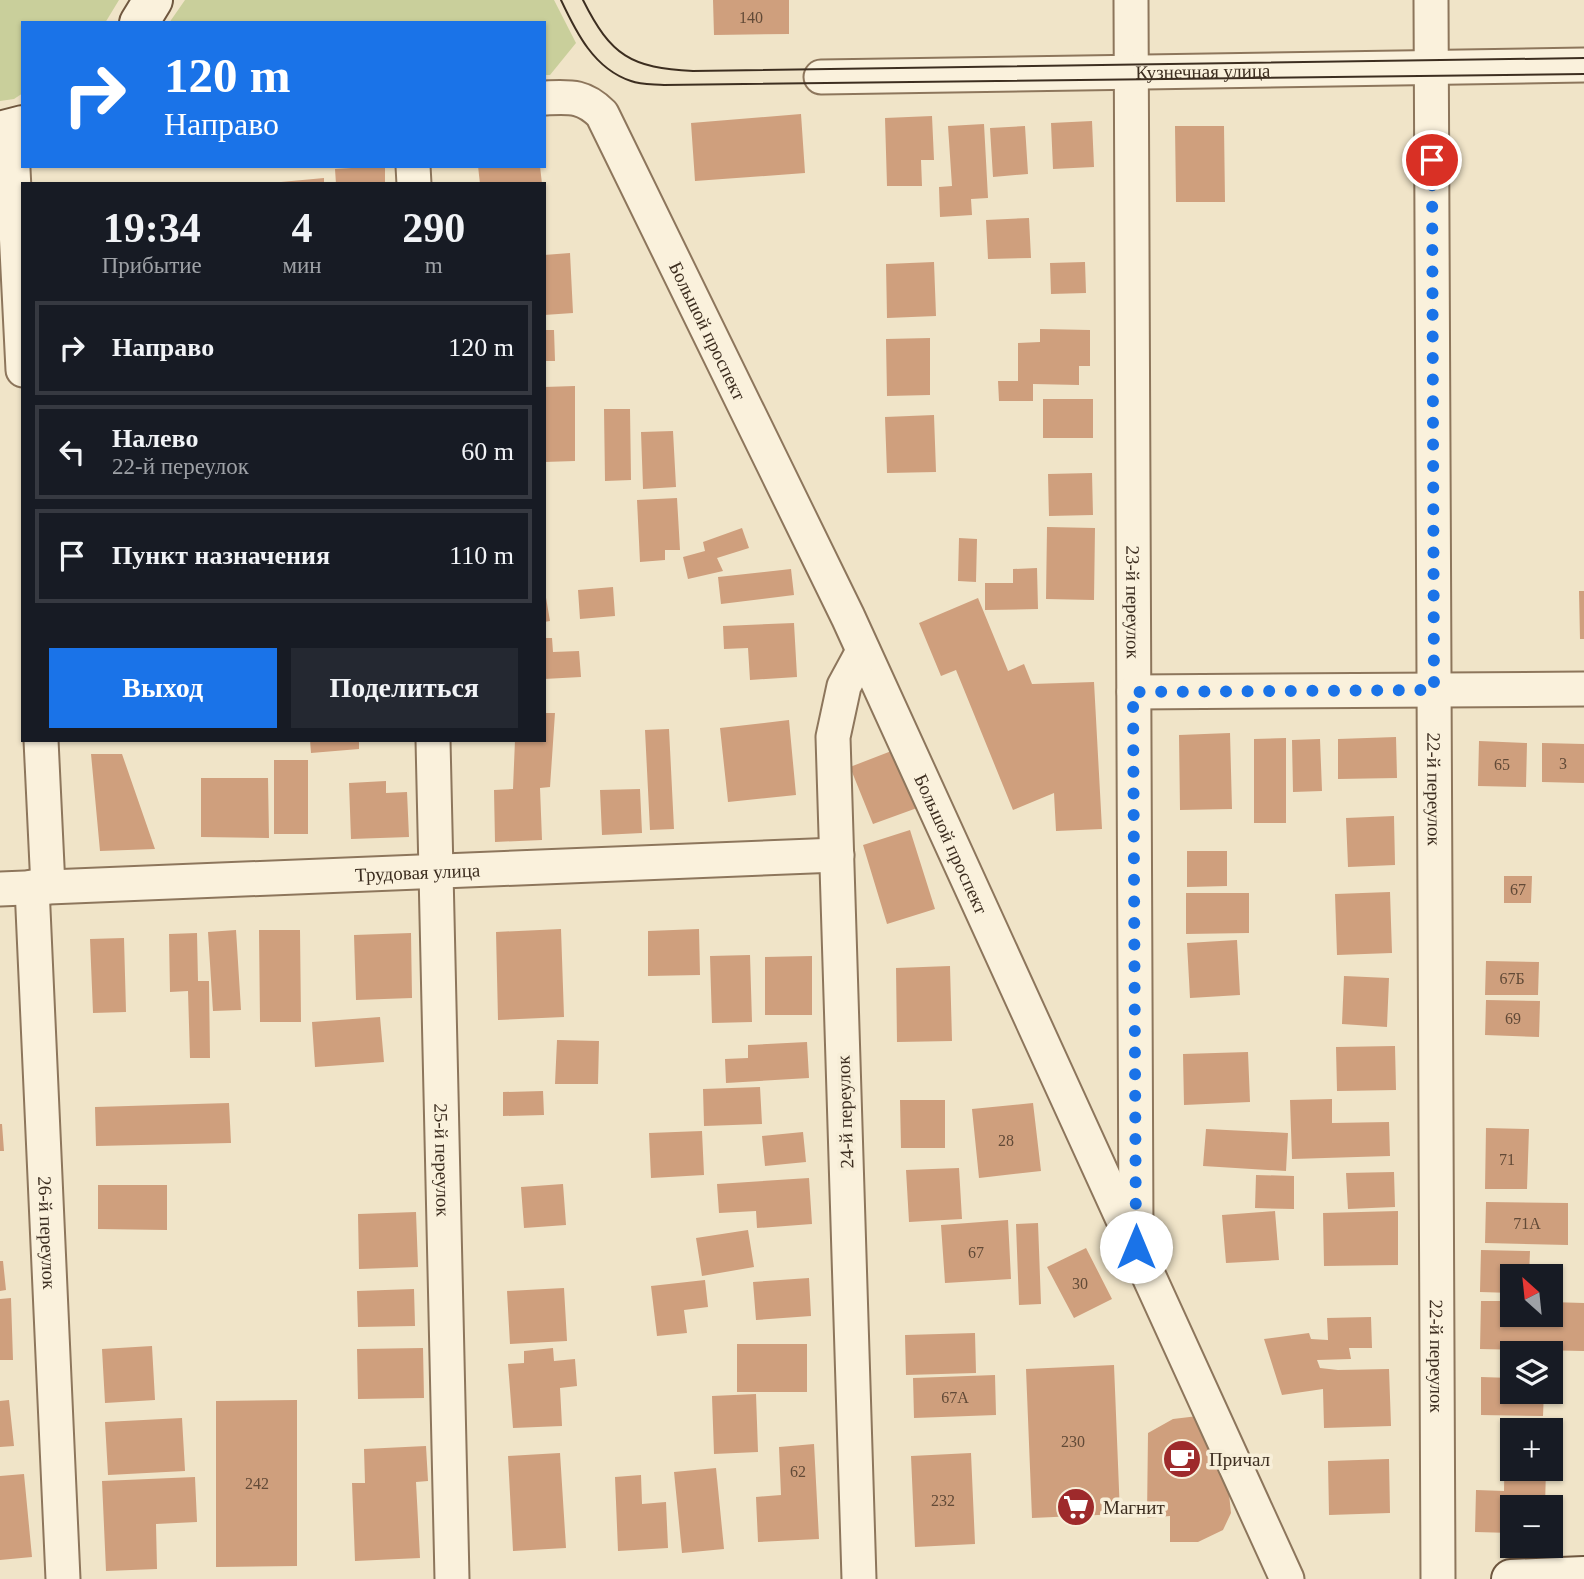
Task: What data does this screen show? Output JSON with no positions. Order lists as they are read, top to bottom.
{
  "streets": {
    "street": [
      "Кузнечная улица",
      "Большой проспект",
      "23-й переулок",
      "22-й переулок",
      "Трудовая улица",
      "24-й переулок",
      "25-й переулок",
      "26-й переулок"
    ]
  },
  "crossings": [
    ["Кузнечная улица", "23-й переулок"],
    ["Кузнечная улица", "22-й переулок"],
    ["Большой проспект", "23-й переулок"],
    ["Большой проспект", "24-й переулок"],
    ["Трудовая улица", "24-й переулок"],
    ["Трудовая улица", "25-й переулок"],
    ["Трудовая улица", "26-й переулок"]
  ],
  "places": {
    "cafe": ["Причал"],
    "supermarket": ["Магнит"]
  },
  "house_numbers": [
    "140",
    "3",
    "65",
    "67",
    "67Б",
    "69",
    "28",
    "71",
    "71А",
    "67",
    "30",
    "67А",
    "230",
    "62",
    "242",
    "232"
  ],
  "north": "top left",
  "page": {
    "turn": ["120 m", "Направо"],
    "eta": [
      "19:34",
      "Прибытие",
      "4",
      "мин",
      "290",
      "m"
    ],
    "list": [
      {
        "name": "Направо",
        "value": "120 m"
      },
      {
        "name": "Налево",
        "note": "22-й переулок",
        "value": "60 m"
      },
      {
        "name": "Пункт назначения",
        "value": "110 m"
      }
    ],
    "buttons": ["Выход", "Поделиться"],
    "map_buttons": ["+", "−"]
  }
}
